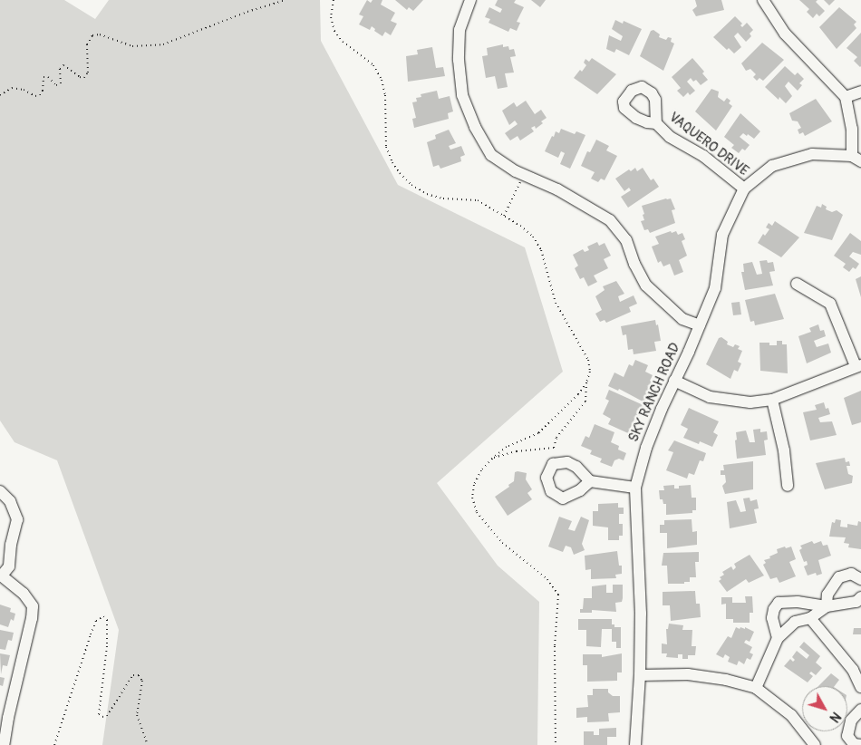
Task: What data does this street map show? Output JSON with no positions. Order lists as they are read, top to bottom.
{
  "streets": {
    "street": ["VAQUERO DRIVE", "SKY RANCH ROAD"]
  },
  "crossings": [
    ["VAQUERO DRIVE", "SKY RANCH ROAD"]
  ],
  "north": "bottom right"
}
